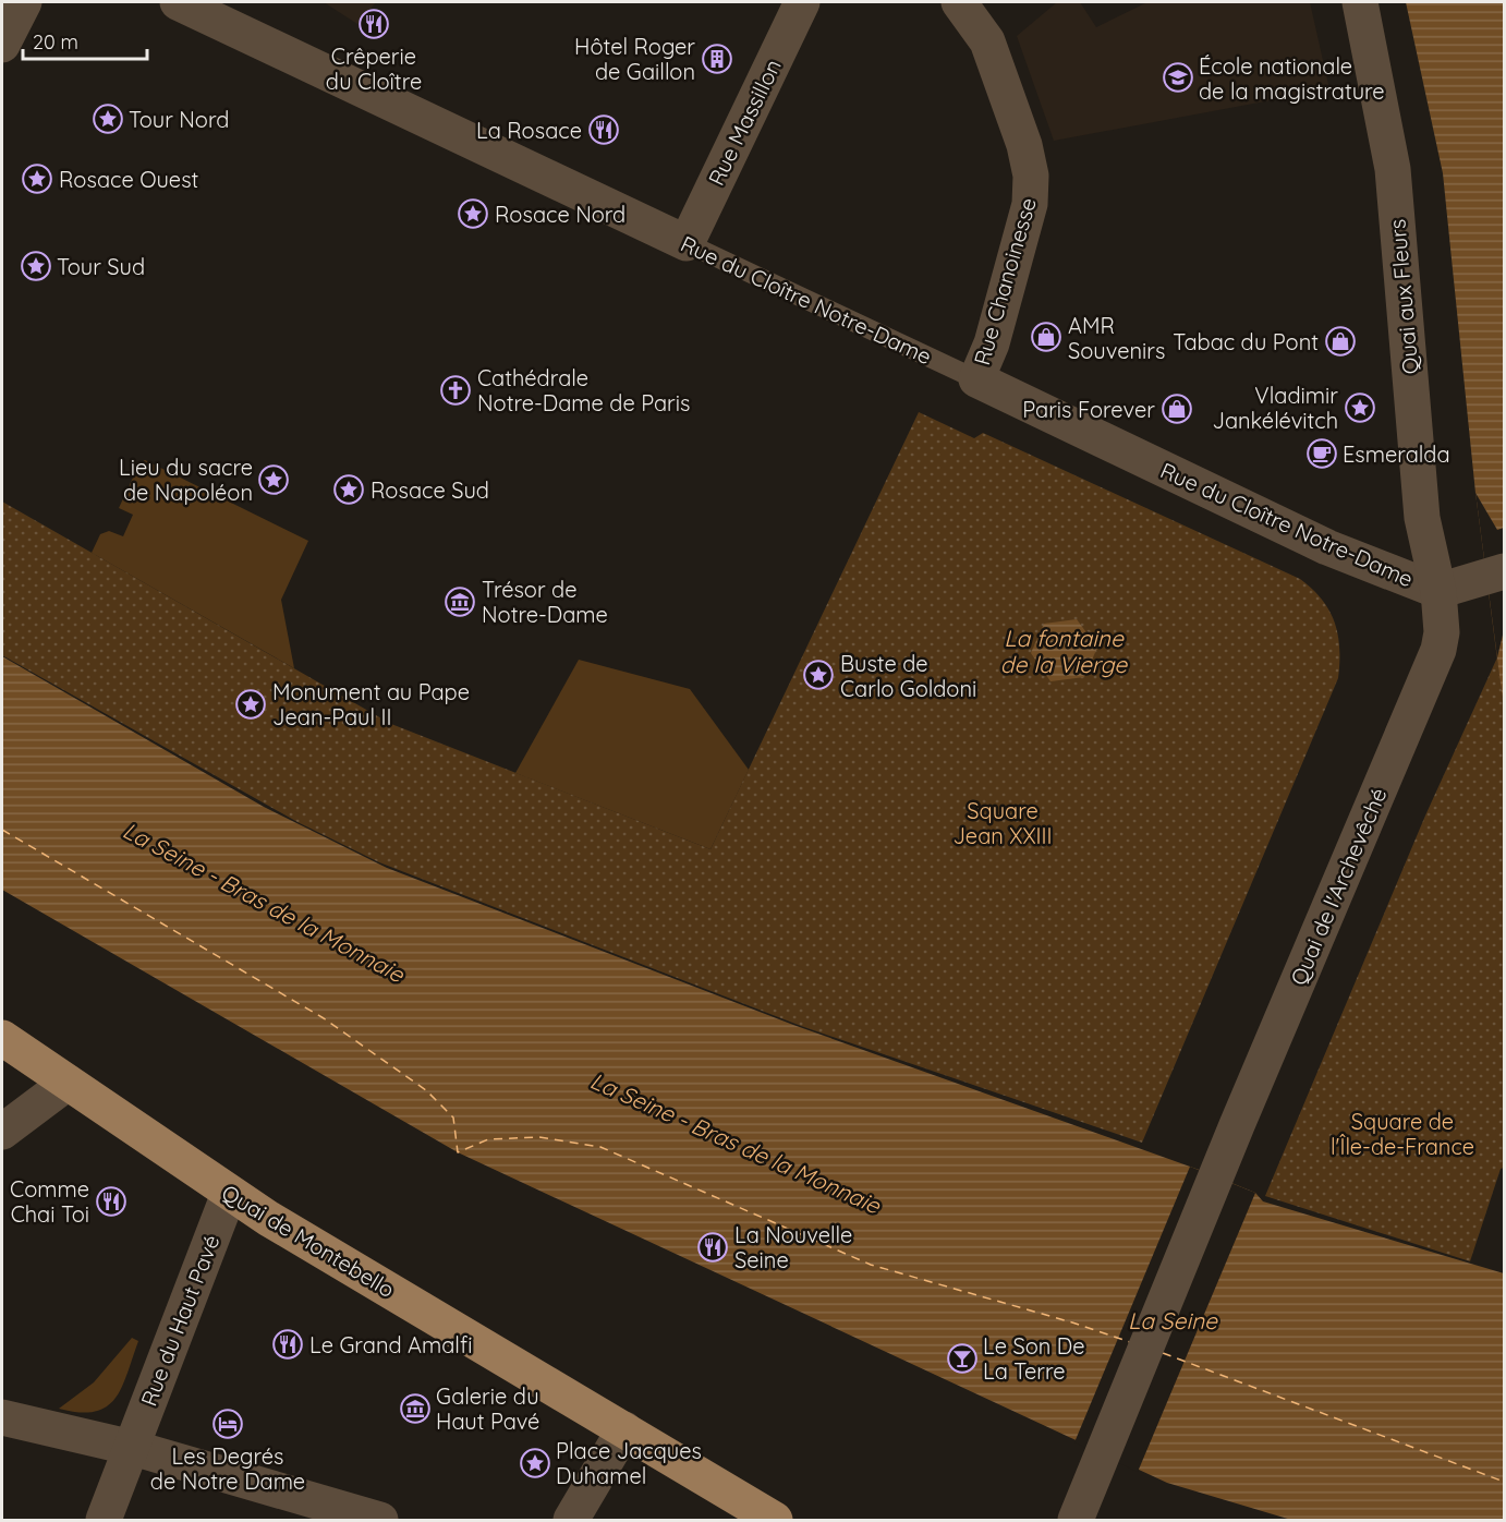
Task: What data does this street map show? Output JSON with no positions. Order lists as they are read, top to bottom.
{
  "streets": {
    "main road": ["Quai de Montebello"],
    "street": [
      "Rue Massillon",
      "Rue Chanoinesse",
      "Quai aux Fleurs",
      "Rue du Cloître Notre-Dame",
      "Quai de l'Archevêché",
      "Rue du Haut Pavé"
    ]
  },
  "crossings": [
    ["Rue Massillon", "Rue du Cloître Notre-Dame"],
    ["Rue Chanoinesse", "Rue du Cloître Notre-Dame"],
    ["Quai aux Fleurs", "Rue du Cloître Notre-Dame"],
    ["Quai aux Fleurs", "Quai de l'Archevêché"],
    ["Rue du Cloître Notre-Dame", "Quai de l'Archevêché"],
    ["Quai de Montebello", "Rue du Haut Pavé"]
  ],
  "water": ["La fontaine de la Vierge", "La Seine - Bras de la Monnaie", "La Seine"],
  "parks": ["Square Jean XXIII", "Square de l'Île-de-France"],
  "places": {
    "restaurant": [
      "Crêperie du Cloître",
      "La Rosace",
      "Comme Chai Toi",
      "La Nouvelle Seine",
      "Le Grand Amalfi"
    ],
    "building": ["Hôtel Roger de Gaillon"],
    "school or university": ["École nationale de la magistrature"],
    "place": [
      "Tour Nord",
      "Rosace Ouest",
      "Rosace Nord",
      "Tour Sud",
      "Vladimir Jankélévitch",
      "Lieu du sacre de Napoléon",
      "Rosace Sud",
      "Buste de Carlo Goldoni",
      "Monument au Pape Jean-Paul II",
      "Place Jacques Duhamel"
    ],
    "shop": ["AMR Souvenirs", "Tabac du Pont", "Paris Forever"],
    "church": ["Cathédrale Notre-Dame de Paris"],
    "cafe": ["Esmeralda"],
    "museum": ["Trésor de Notre-Dame", "Galerie du Haut Pavé"],
    "bar": ["Le Son De La Terre"],
    "hotel": ["Les Degrés de Notre Dame"]
  },
  "scale_bar": "20 m"
}
